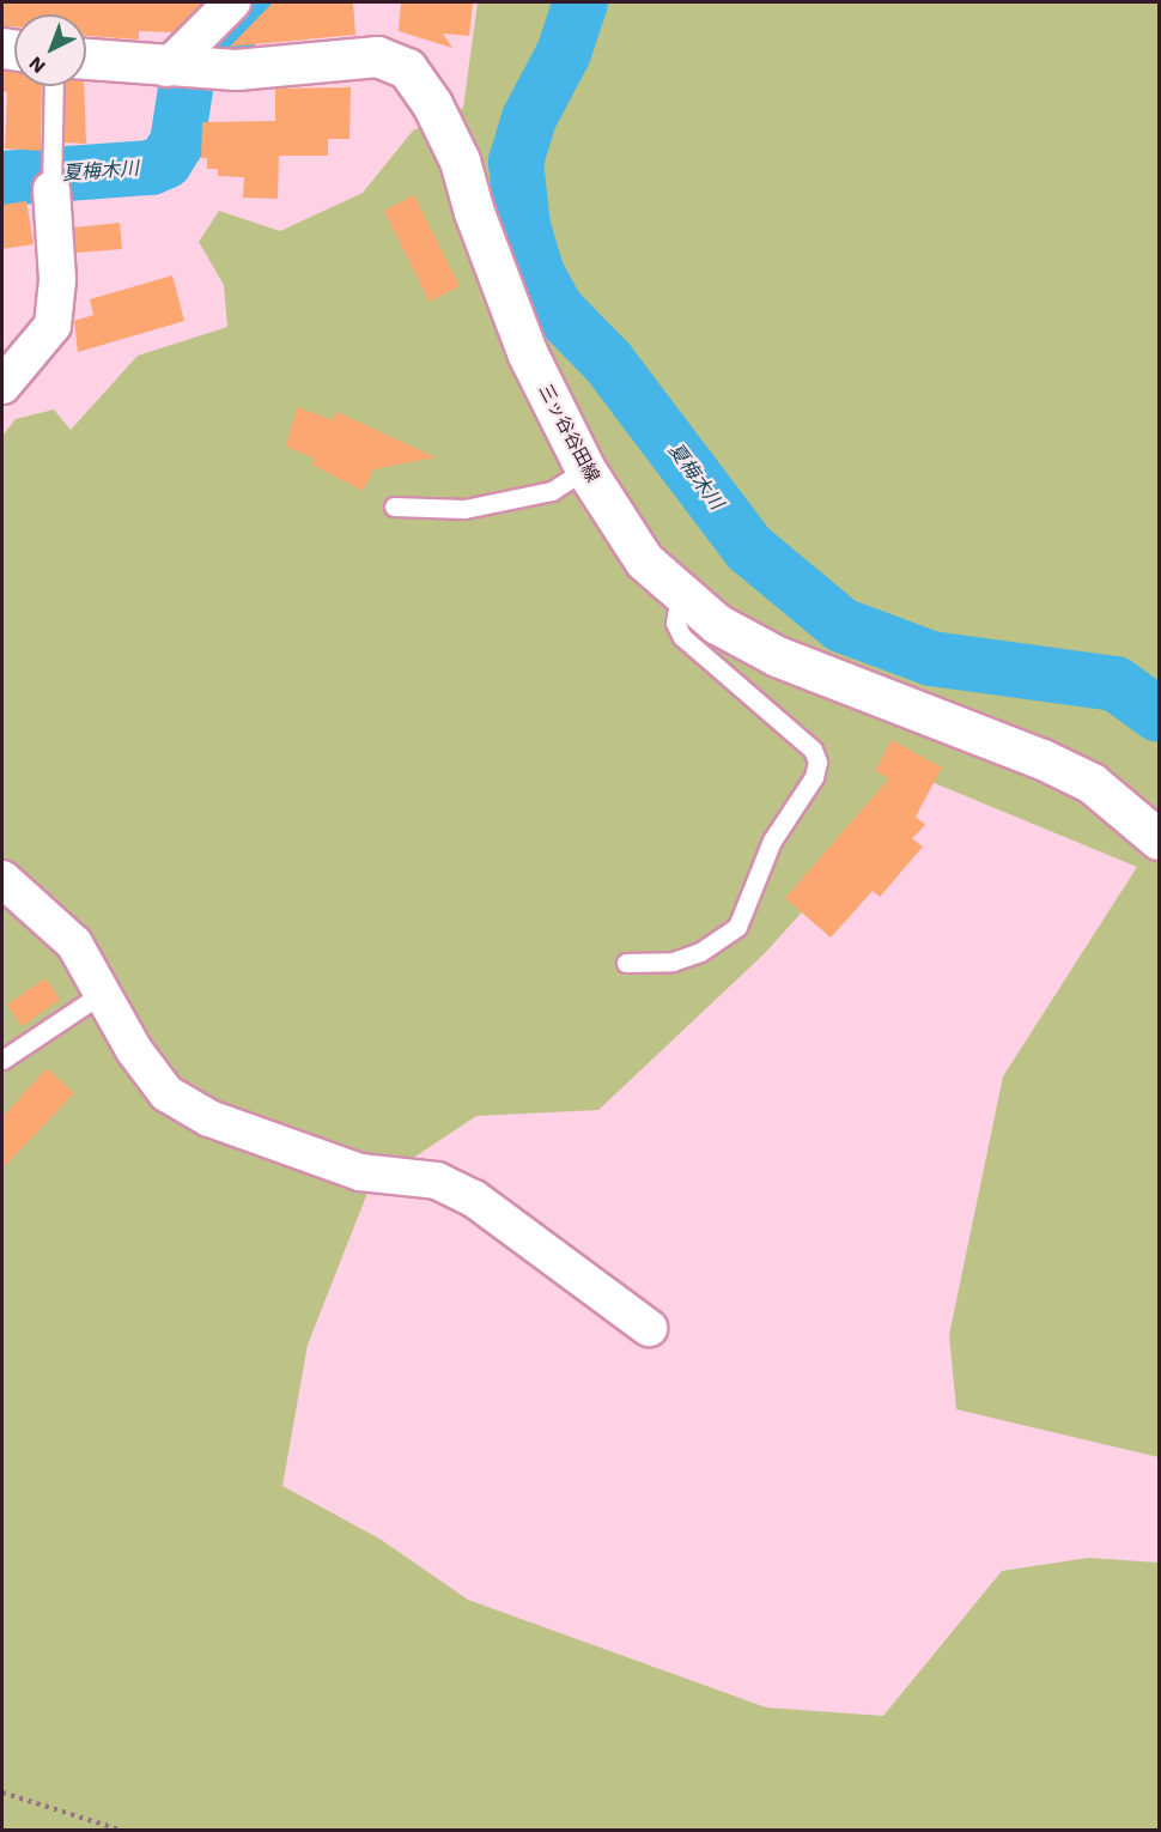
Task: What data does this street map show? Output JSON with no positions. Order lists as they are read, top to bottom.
{
  "streets": {
    "main road": ["三ッ谷谷田線"]
  },
  "water": ["夏梅木川"],
  "north": "bottom left"
}
